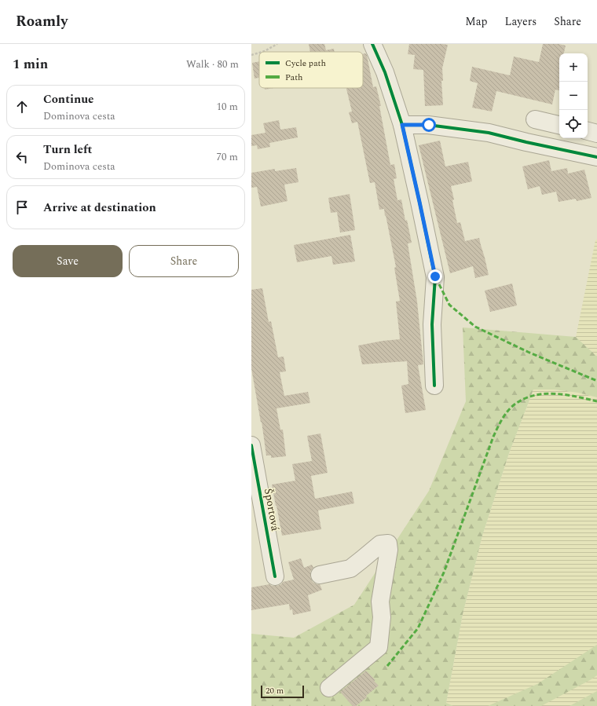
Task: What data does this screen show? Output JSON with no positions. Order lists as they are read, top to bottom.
{
  "streets": {
    "street": ["Športová"]
  },
  "legend": ["Cycle path", "Path"],
  "scale_bar": "20 m",
  "page": {
    "header": "Roamly",
    "nav": ["Map", "Layers", "Share"],
    "heading": ["1 min", "Walk · 80 m"],
    "map_buttons": ["+", "−"],
    "list": [
      ["Continue", "Dominova cesta", "10 m"],
      ["Turn left", "Dominova cesta", "70 m"],
      "Arrive at destination"
    ],
    "buttons": ["Save", "Share"],
    "scale": "20 m"
  }
}
